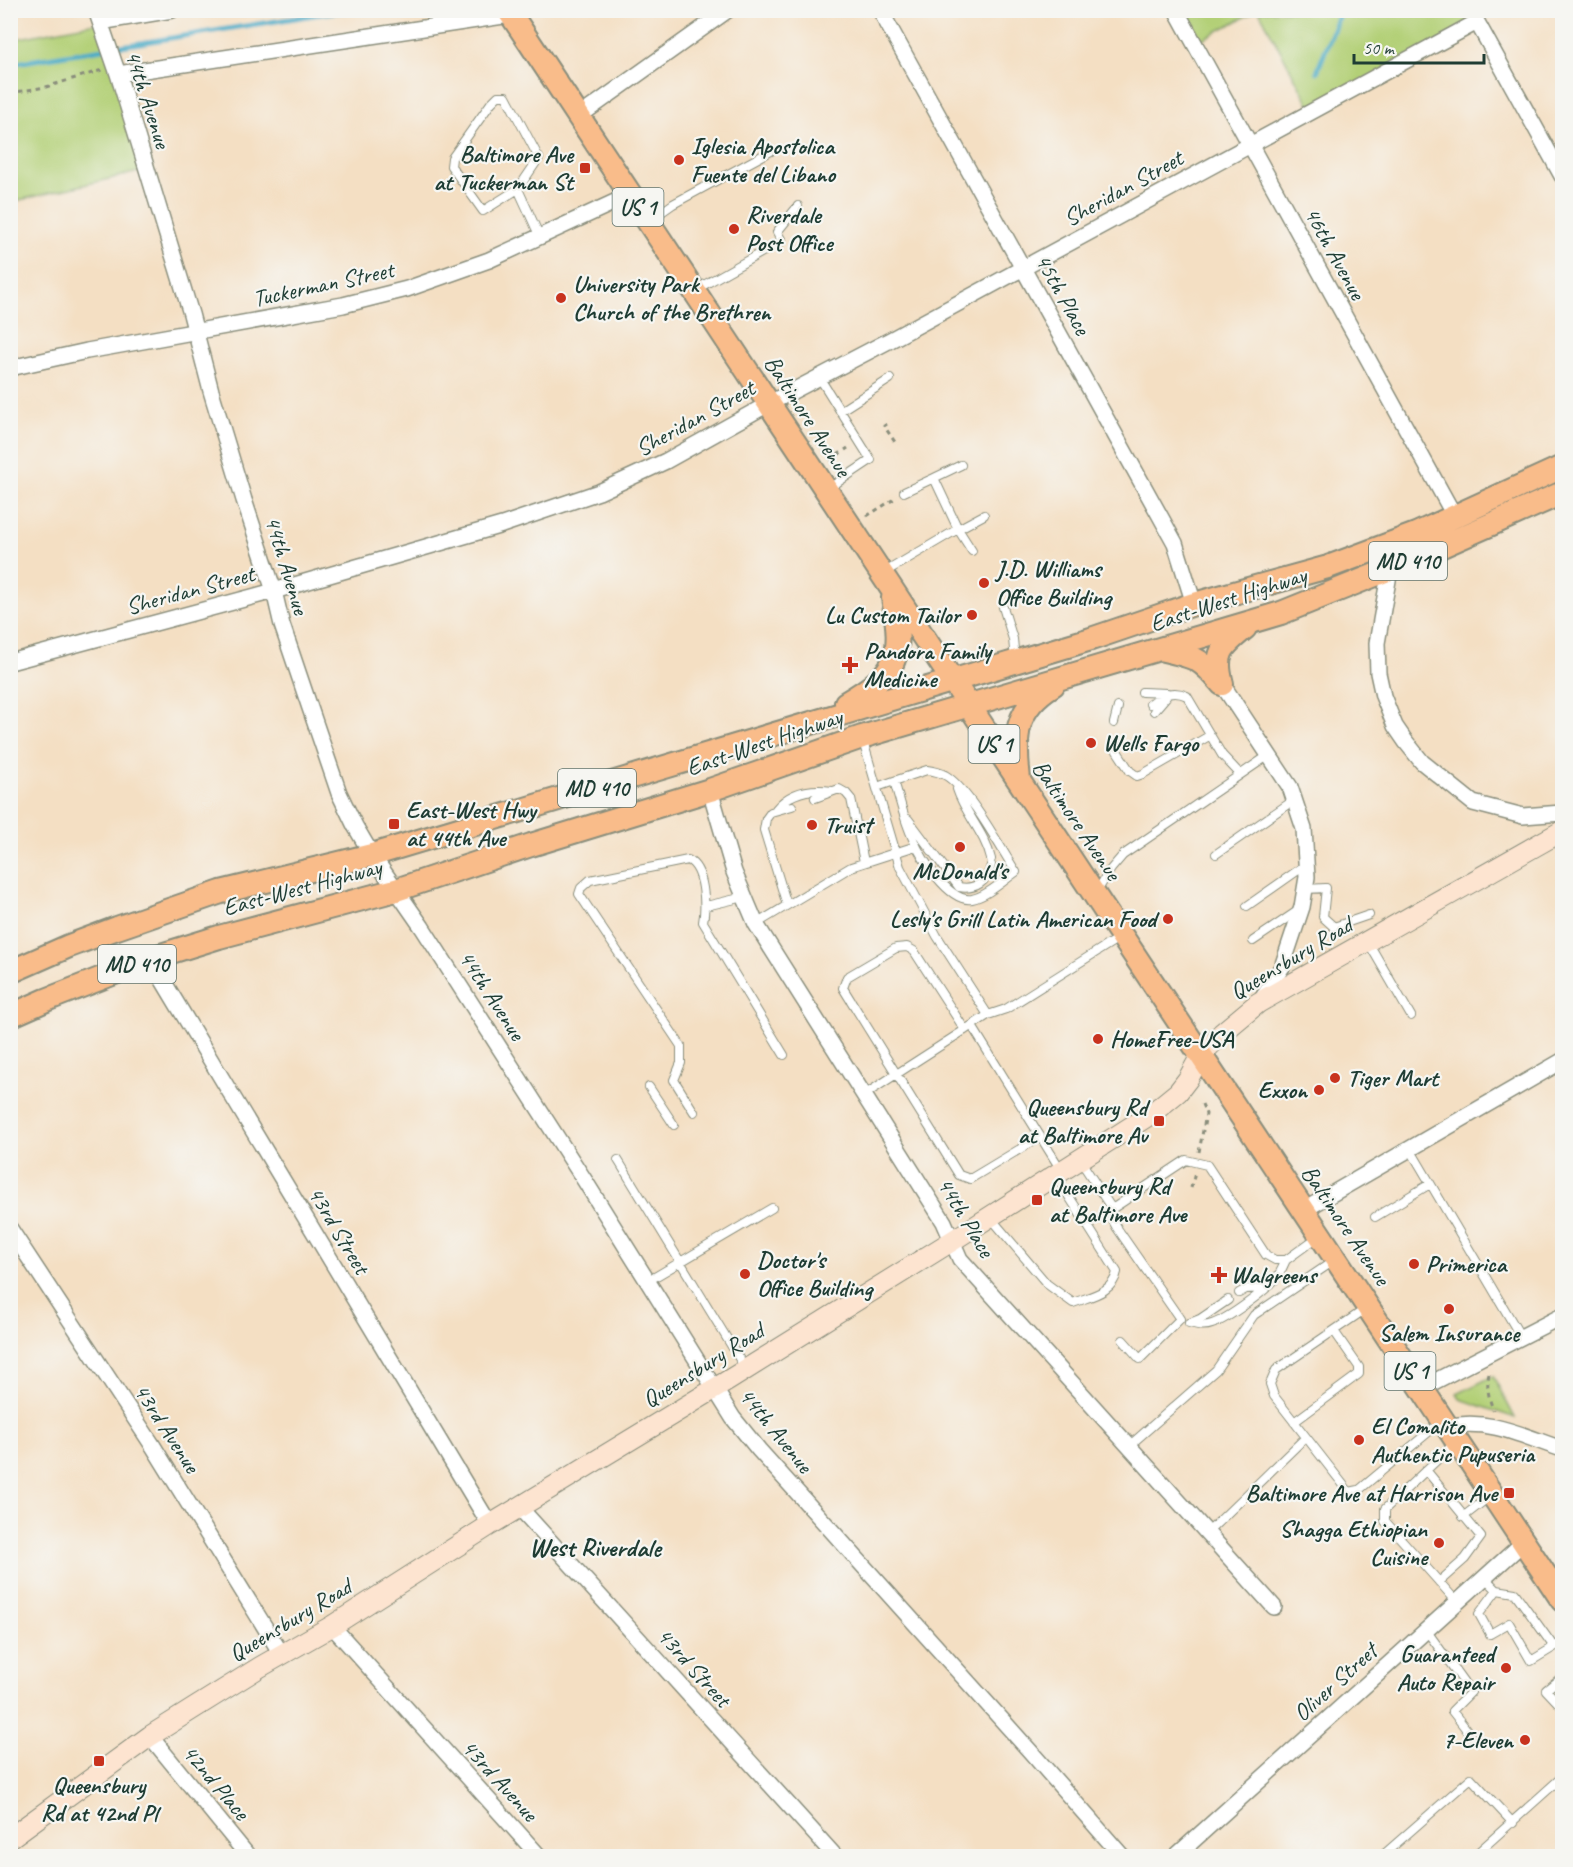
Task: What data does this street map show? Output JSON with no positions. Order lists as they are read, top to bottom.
{
  "streets": {
    "main road": [
      "US 1",
      "Baltimore Avenue",
      "MD 410",
      "East-West Highway"
    ],
    "street": [
      "44th Avenue",
      "Sheridan Street",
      "46th Avenue",
      "Tuckerman Street",
      "45th Place",
      "Queensbury Road",
      "44th Place",
      "43rd Street",
      "43rd Avenue",
      "Oliver Street",
      "42nd Place"
    ]
  },
  "crossings": [
    ["44th Avenue", "Sheridan Street"],
    ["44th Avenue", "Tuckerman Street"],
    ["44th Avenue", "East-West Highway"],
    ["44th Avenue", "Queensbury Road"],
    ["Sheridan Street", "46th Avenue"],
    ["Sheridan Street", "45th Place"],
    ["Sheridan Street", "Baltimore Avenue"],
    ["46th Avenue", "East-West Highway"],
    ["Tuckerman Street", "Baltimore Avenue"],
    ["45th Place", "East-West Highway"],
    ["Baltimore Avenue", "East-West Highway"],
    ["Baltimore Avenue", "Queensbury Road"],
    ["Baltimore Avenue", "Oliver Street"],
    ["East-West Highway", "44th Place"],
    ["East-West Highway", "43rd Street"],
    ["Queensbury Road", "44th Place"],
    ["Queensbury Road", "43rd Street"],
    ["Queensbury Road", "43rd Avenue"],
    ["Queensbury Road", "42nd Place"]
  ],
  "districts": ["West Riverdale"],
  "places": {
    "other": [
      "Iglesia Apostolica Fuente del Libano",
      "Riverdale Post Office",
      "University Park Church of the Brethren",
      "J.D. Williams Office Building",
      "Lu Custom Tailor",
      "Wells Fargo",
      "Truist",
      "McDonald's",
      "Lesly's Grill Latin American Food",
      "HomeFree-USA",
      "Tiger Mart",
      "Exxon",
      "Primerica",
      "Doctor's Office Building",
      "Salem Insurance",
      "El Comalito Authentic Pupuseria",
      "Shagga Ethiopian Cuisine",
      "Guaranteed Auto Repair",
      "7-Eleven"
    ],
    "transit": [
      "Baltimore Ave at Tuckerman St",
      "East-West Hwy at 44th Ave",
      "Queensbury Rd at Baltimore Av",
      "Queensbury Rd at Baltimore Ave",
      "Baltimore Ave at Harrison Ave",
      "Queensbury Rd at 42nd Pl"
    ],
    "health": ["Pandora Family Medicine", "Walgreens"]
  },
  "scale_bar": "50 m"
}
